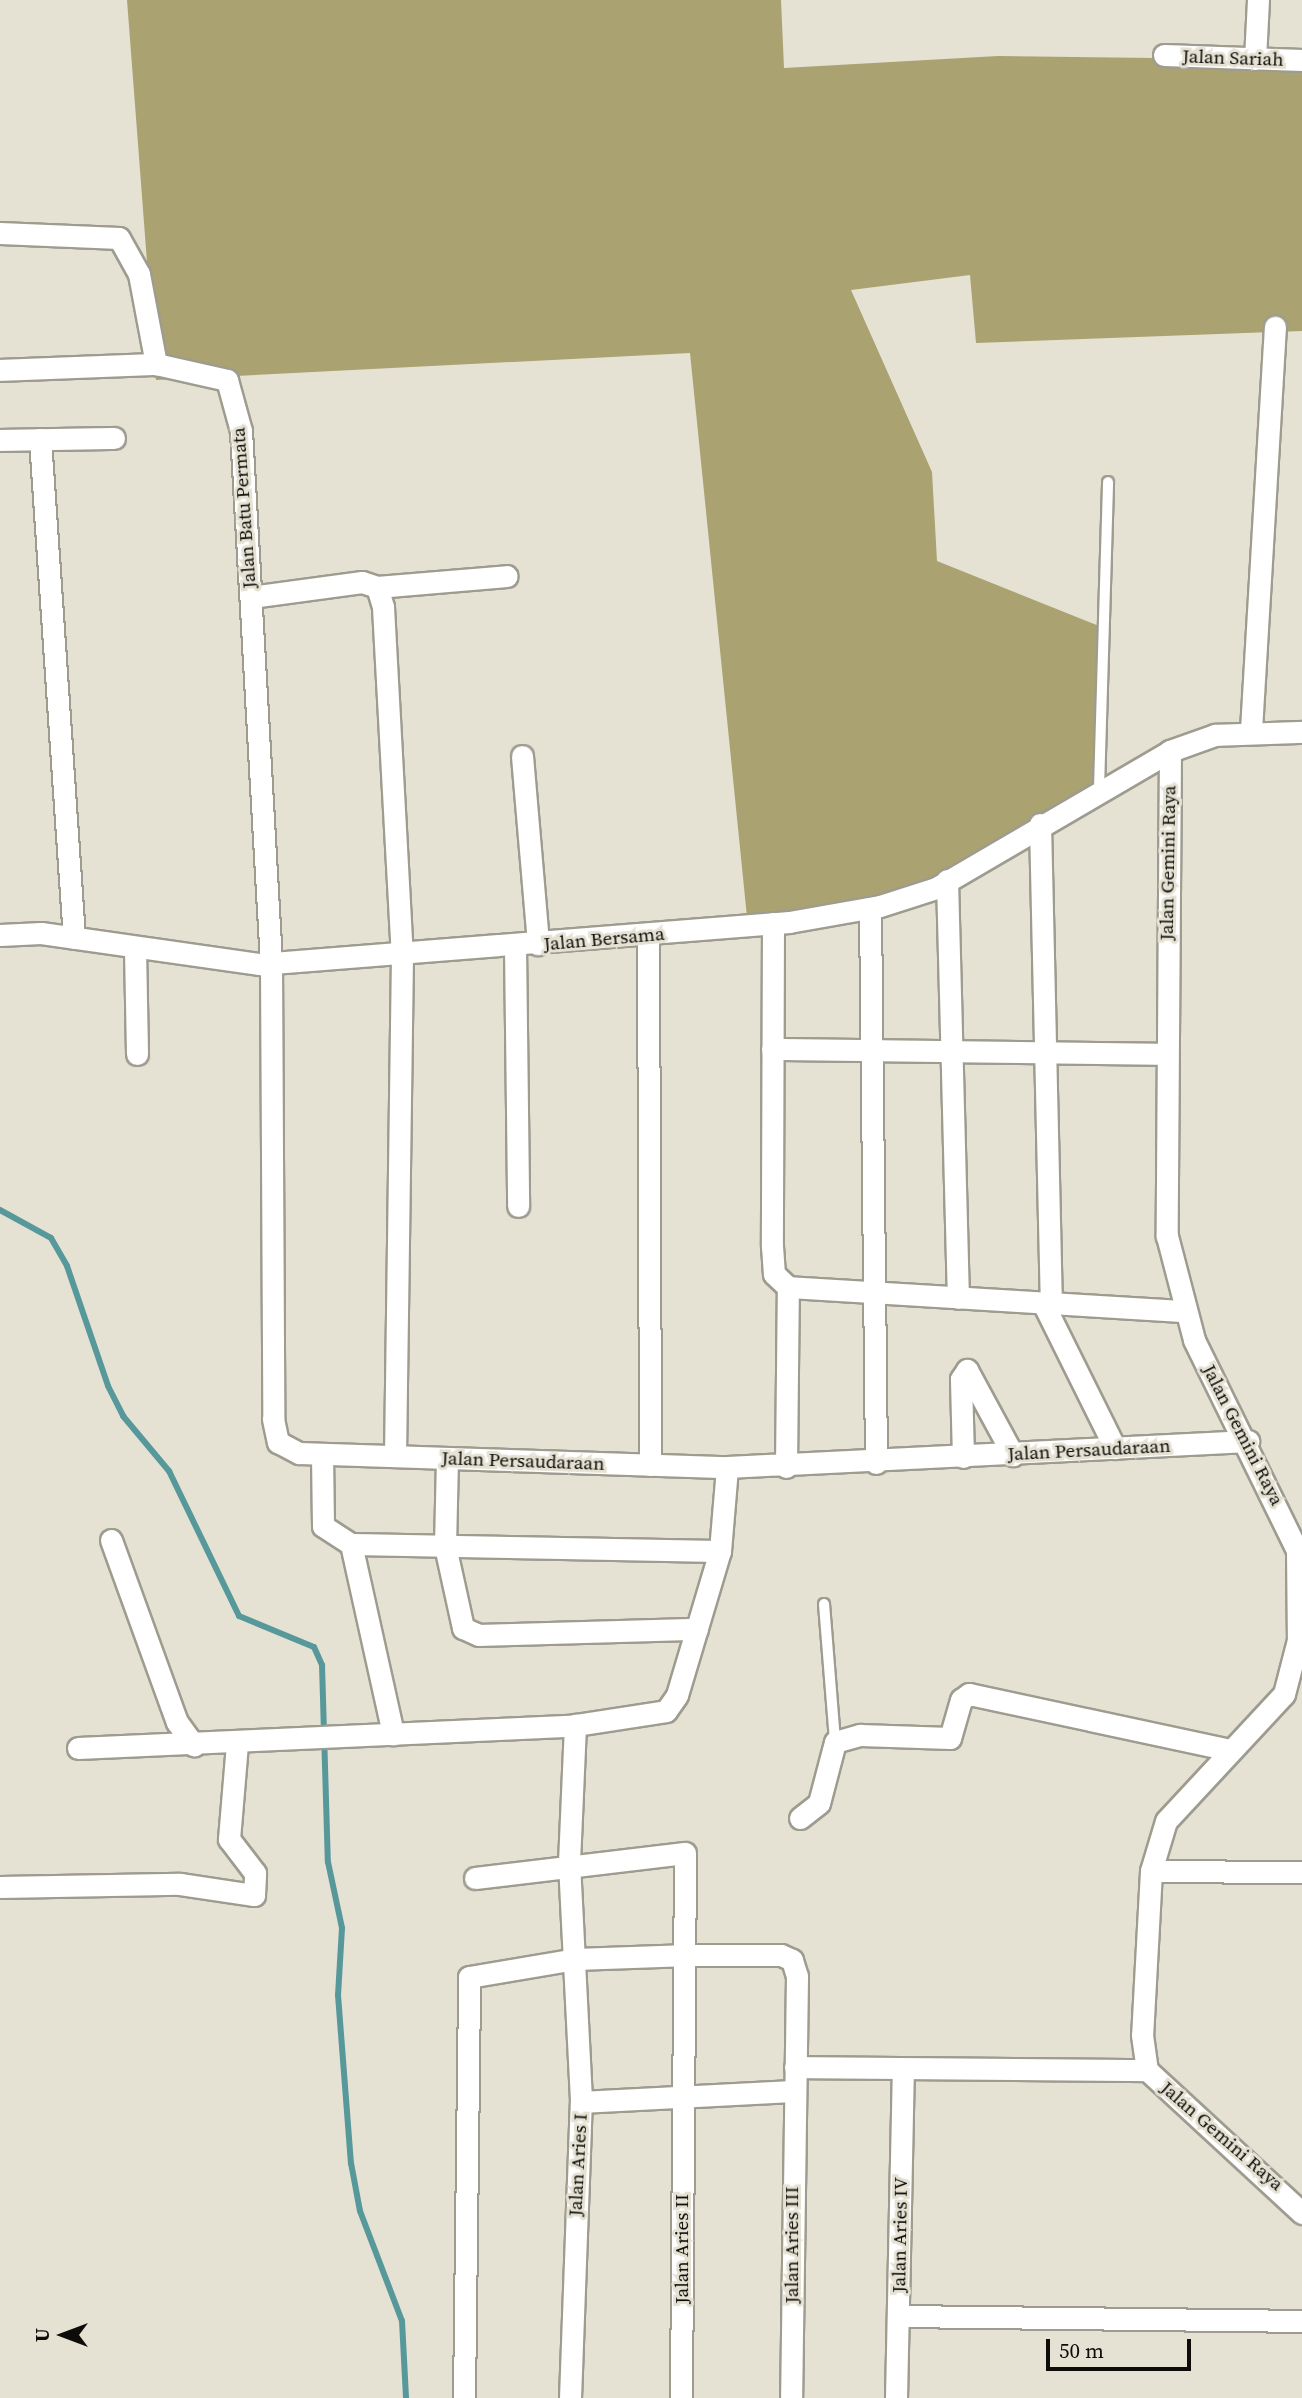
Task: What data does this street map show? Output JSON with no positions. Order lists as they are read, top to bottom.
{
  "streets": {
    "street": [
      "Jalan Sariah",
      "Jalan Batu Permata",
      "Jalan Gemini Raya",
      "Jalan Bersama",
      "Jalan Persaudaraan",
      "Jalan Aries I",
      "Jalan Aries IV",
      "Jalan Aries III",
      "Jalan Aries II"
    ]
  },
  "crossings": [
    ["Jalan Batu Permata", "Jalan Bersama"],
    ["Jalan Batu Permata", "Jalan Persaudaraan"],
    ["Jalan Gemini Raya", "Jalan Bersama"],
    ["Jalan Gemini Raya", "Jalan Persaudaraan"],
    ["Jalan Bersama", "Jalan Persaudaraan"],
    ["Jalan Aries I", "Jalan Aries III"],
    ["Jalan Aries I", "Jalan Aries II"],
    ["Jalan Aries III", "Jalan Aries II"]
  ],
  "scale_bar": "50 m",
  "north": "left"
}
